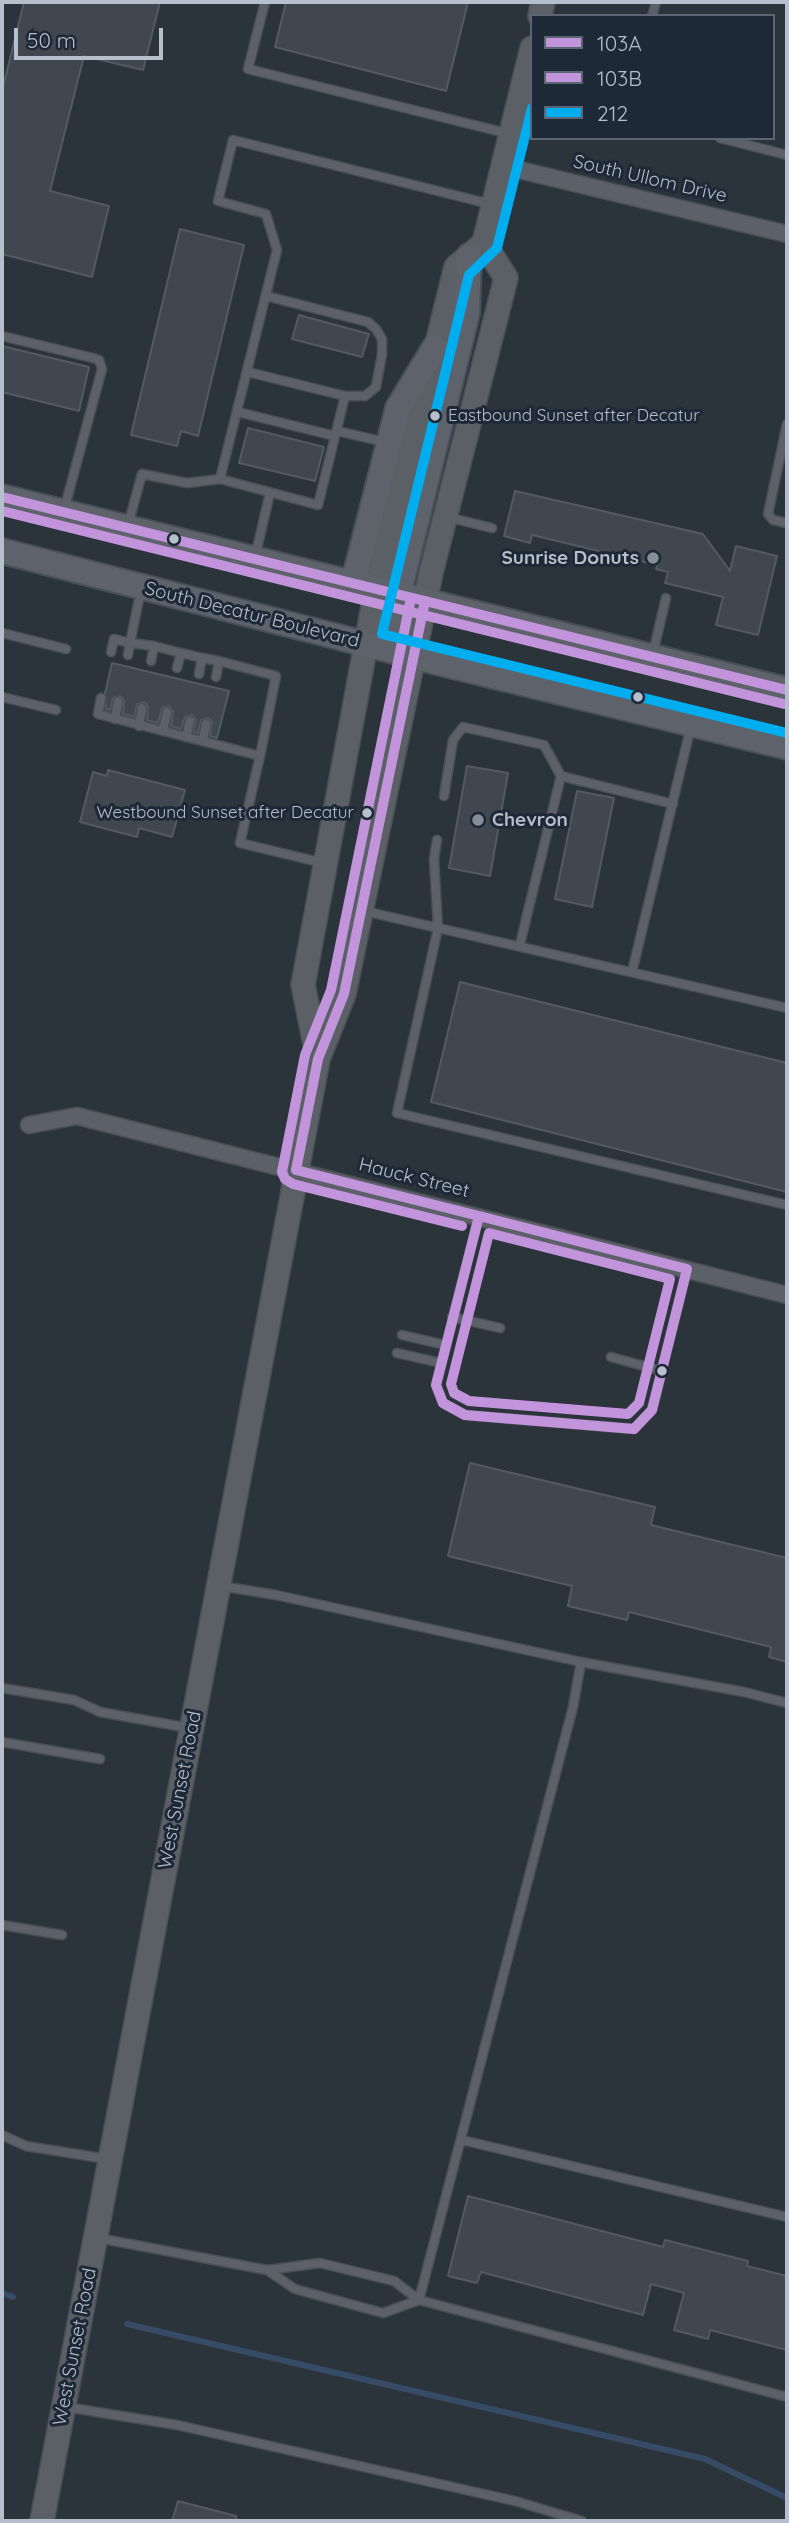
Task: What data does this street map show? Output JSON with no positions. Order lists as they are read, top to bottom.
{
  "streets": {
    "main road": ["South Decatur Boulevard", "West Sunset Road"],
    "street": ["South Ullom Drive", "Hauck Street"]
  },
  "crossings": [
    ["South Decatur Boulevard", "West Sunset Road"],
    ["Hauck Street", "West Sunset Road"]
  ],
  "places": [
    "Eastbound Sunset after Decatur",
    "Sunrise Donuts",
    "Westbound Sunset after Decatur",
    "Chevron"
  ],
  "lines": ["transit line 212", "transit line 103A", "transit line 103B"],
  "legend": ["103A", "103B", "212"],
  "scale_bar": "50 m"
}
